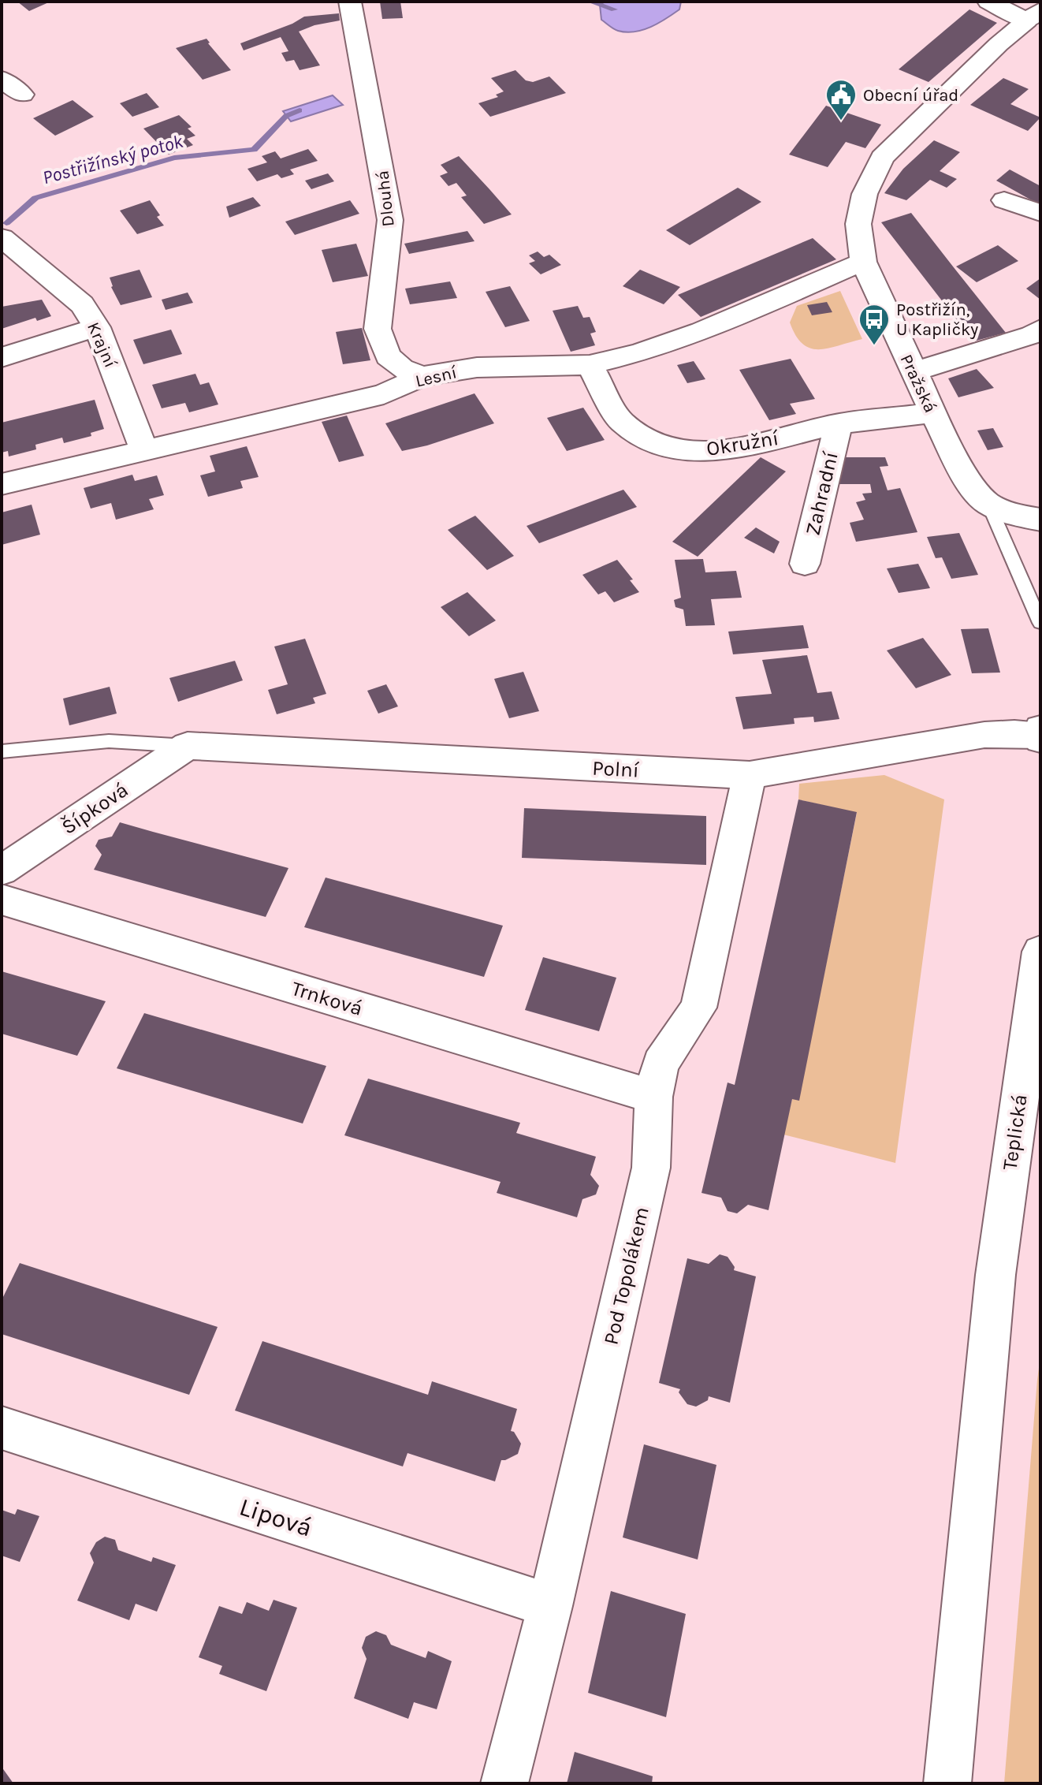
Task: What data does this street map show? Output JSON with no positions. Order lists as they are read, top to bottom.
{
  "streets": {
    "street": [
      "Dlouhá",
      "Krajní",
      "Lesní",
      "Pražská",
      "Okružní",
      "Zahradní",
      "Polní",
      "Šípková",
      "Trnková",
      "Teplická",
      "Pod Topolákem",
      "Lipová"
    ]
  },
  "crossings": [
    ["Dlouhá", "Lesní"],
    ["Krajní", "Lesní"],
    ["Lesní", "Pražská"],
    ["Lesní", "Okružní"],
    ["Pražská", "Okružní"],
    ["Okružní", "Zahradní"],
    ["Polní", "Šípková"],
    ["Polní", "Pod Topolákem"],
    ["Trnková", "Pod Topolákem"],
    ["Pod Topolákem", "Lipová"]
  ],
  "water": ["Postřižínský potok"],
  "places": {
    "public building": ["Obecní úřad"],
    "bus stop": ["Postřižín, U Kapličky"]
  }
}
